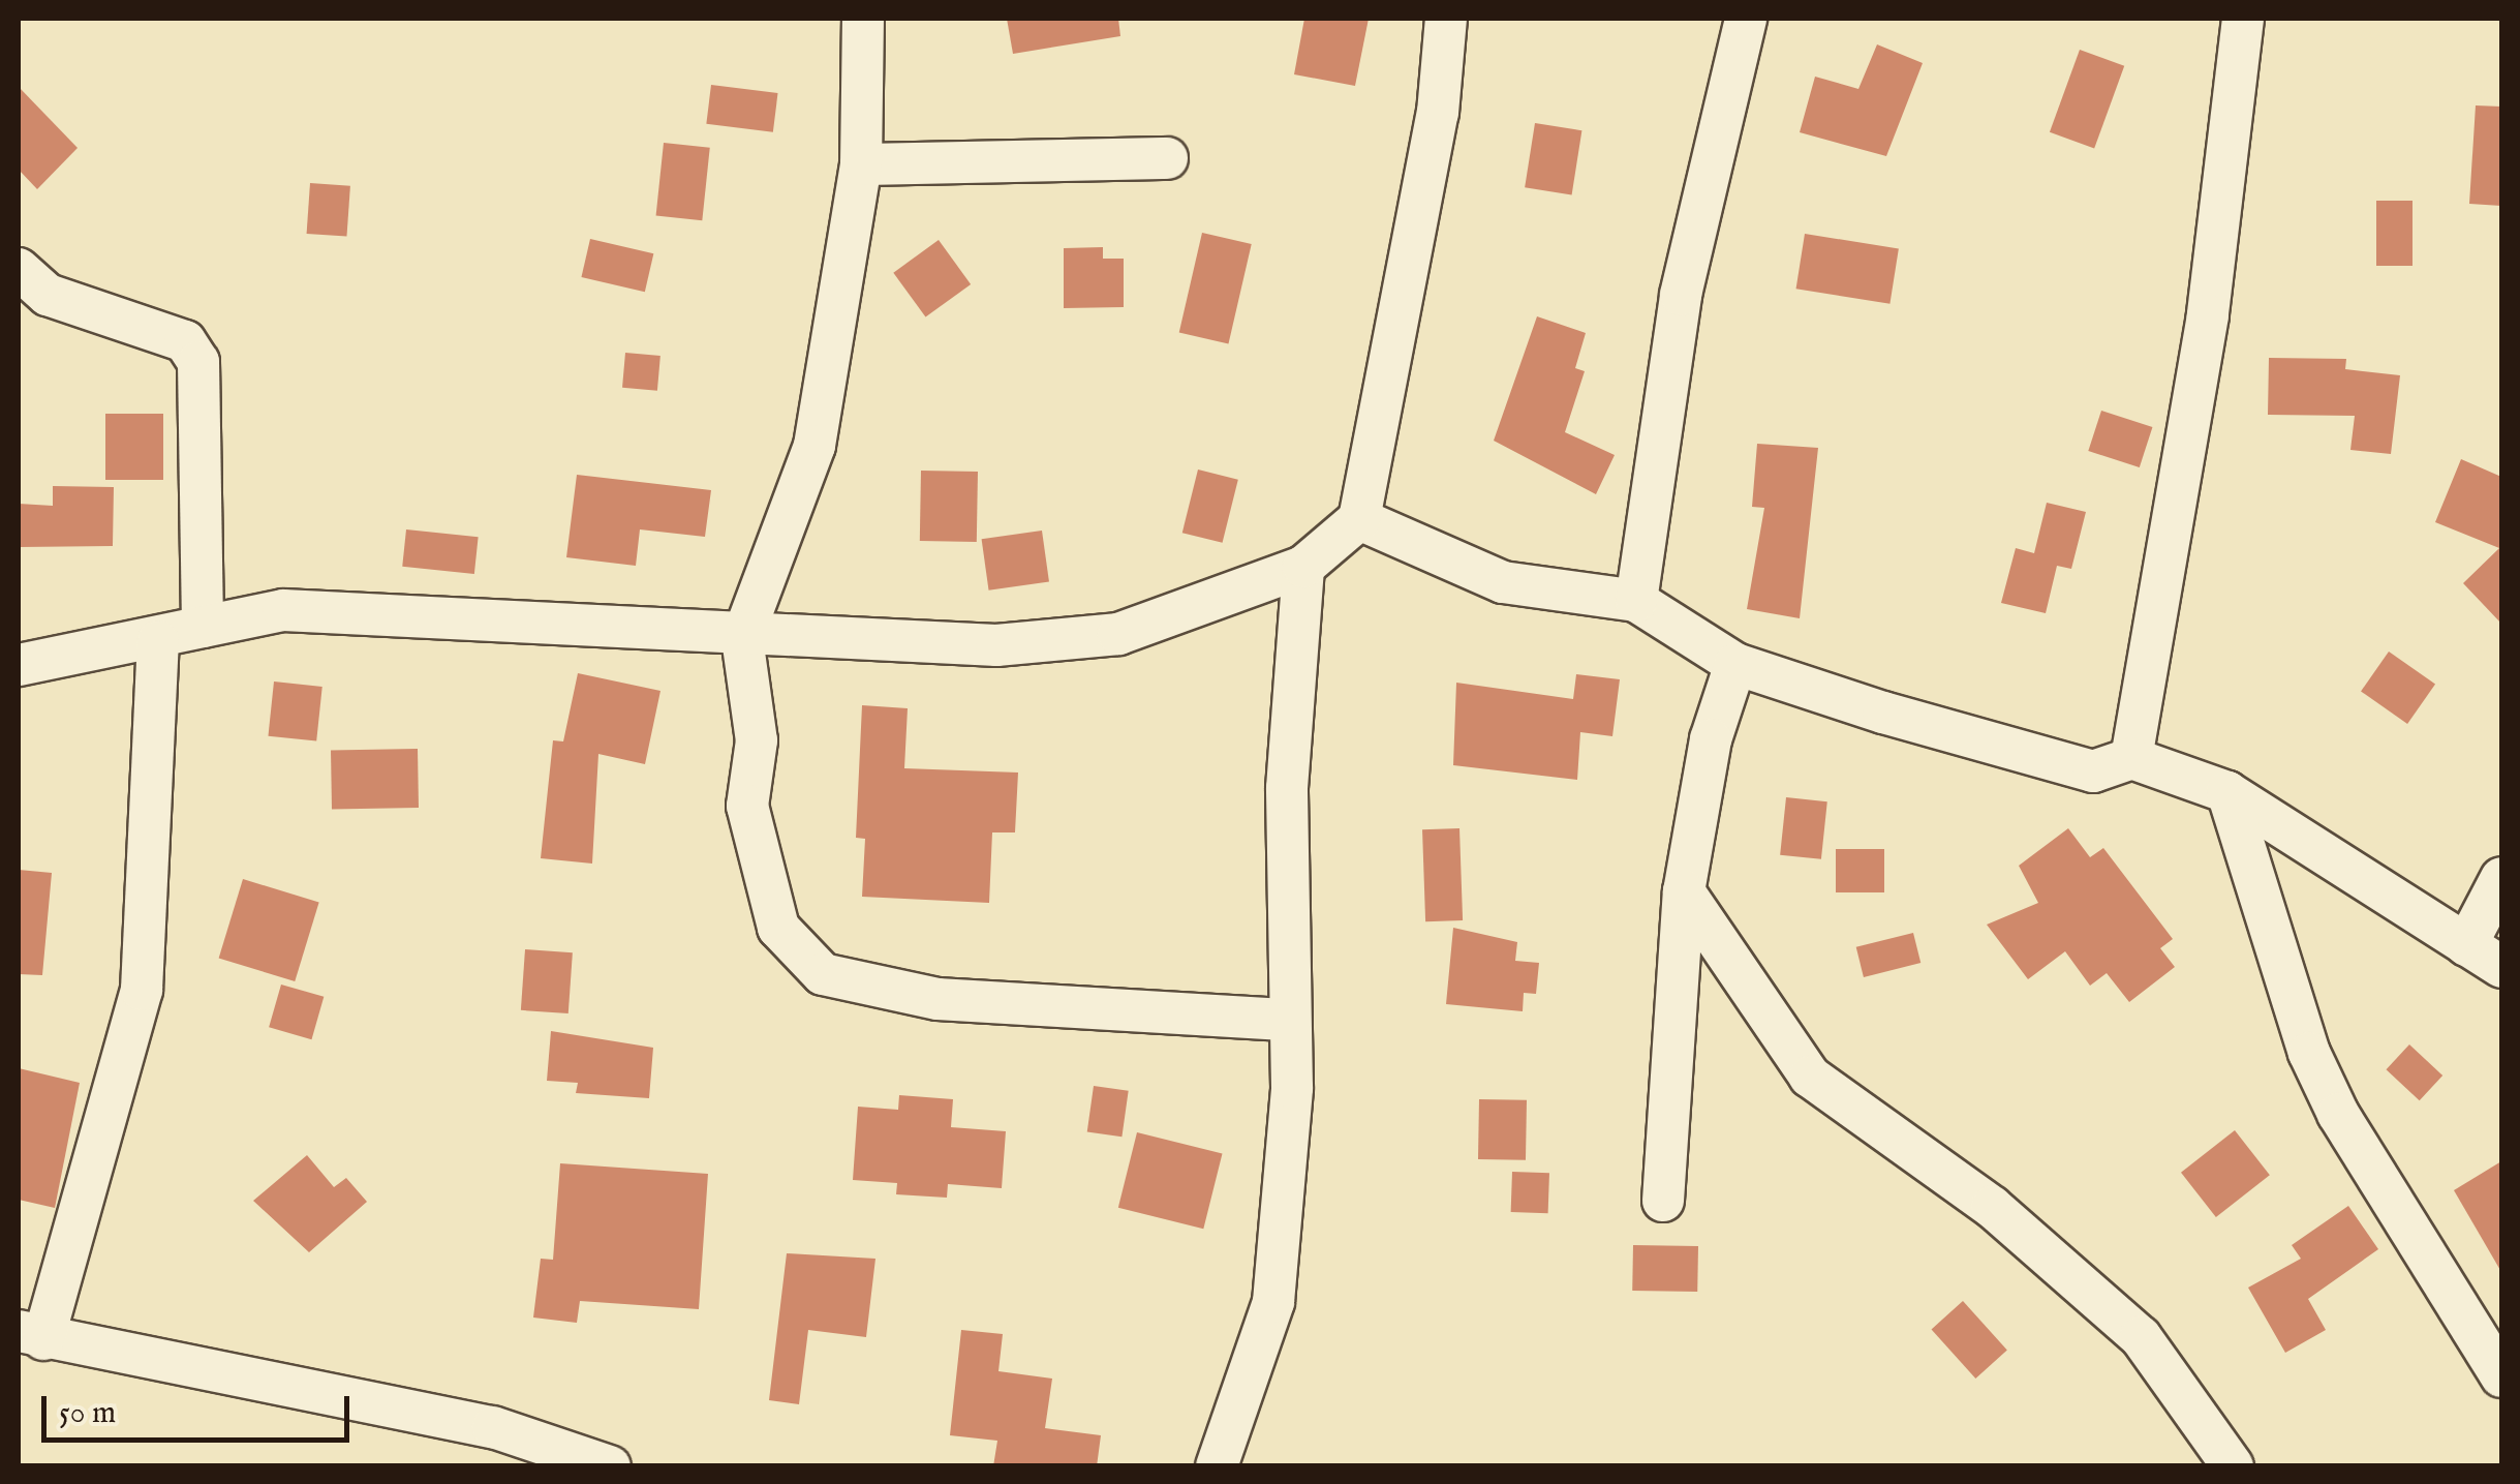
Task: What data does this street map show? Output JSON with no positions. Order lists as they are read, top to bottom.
{
  "scale_bar": "50 m"
}
